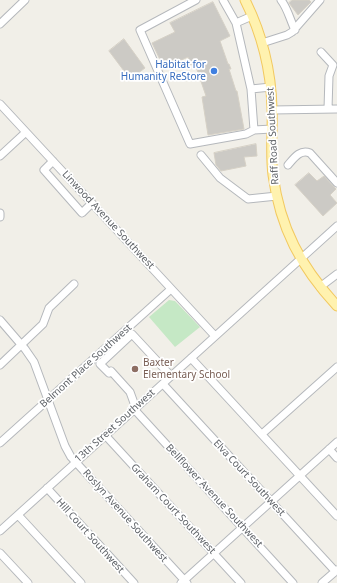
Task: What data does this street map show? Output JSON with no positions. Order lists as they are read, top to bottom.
{
  "streets": {
    "main road": ["Raff Road Southwest"],
    "street": [
      "Linwood Avenue Southwest",
      "Belmont Place Southwest",
      "13th Street Southwest",
      "Elva Court Southwest",
      "Bellflower Avenue Southwest",
      "Graham Court Southwest",
      "Roslyn Avenue Southwest",
      "Hill Court Southwest"
    ]
  },
  "crossings": [
    ["Raff Road Southwest", "13th Street Southwest"],
    ["Linwood Avenue Southwest", "Belmont Place Southwest"],
    ["Linwood Avenue Southwest", "13th Street Southwest"],
    ["Belmont Place Southwest", "Roslyn Avenue Southwest"],
    ["13th Street Southwest", "Elva Court Southwest"],
    ["13th Street Southwest", "Bellflower Avenue Southwest"],
    ["13th Street Southwest", "Graham Court Southwest"],
    ["13th Street Southwest", "Roslyn Avenue Southwest"],
    ["13th Street Southwest", "Hill Court Southwest"]
  ],
  "places": ["Habitat for Humanity ReStore", "Baxter Elementary School"]
}
